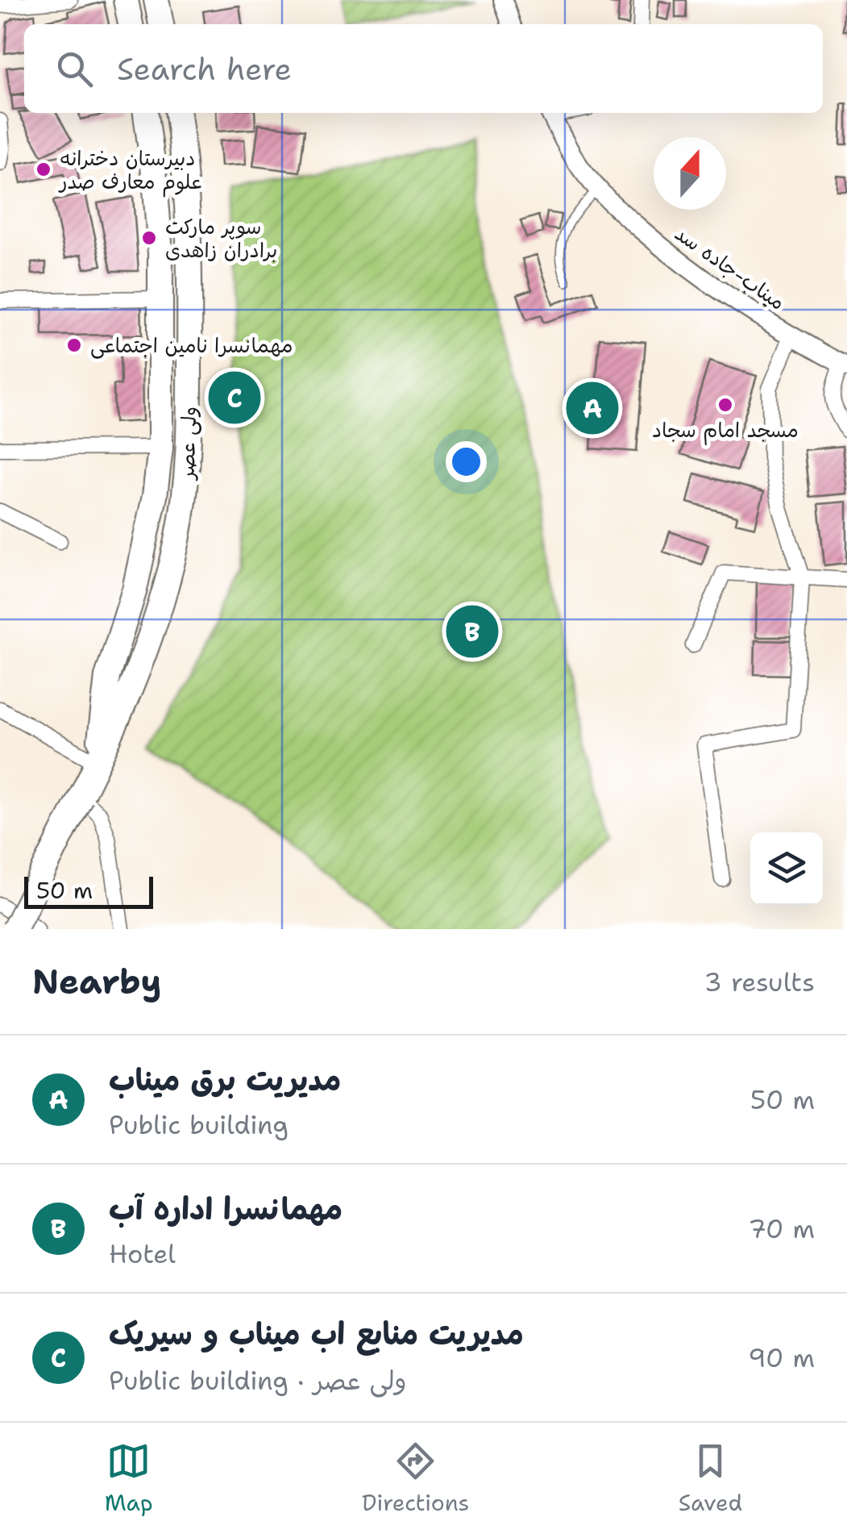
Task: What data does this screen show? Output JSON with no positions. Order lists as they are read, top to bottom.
{
  "streets": {
    "main road": ["ولی عصر"],
    "street": ["میناب-جاده سد"]
  },
  "places": [
    "دبیرستان دخترانه علوم معارف صدر",
    "سوپر مارکت برادران زاهدی",
    "مهمانسرا نامین اجتماعی",
    "مسجد امام سجاد"
  ],
  "scale_bar": "50 m",
  "north": "top",
  "page": {
    "search": "Search here",
    "pins": ["C", "A", "B"],
    "scale": "50 m",
    "heading": ["Nearby", "3 results"],
    "list": [
      {
        "mark": "A",
        "name": "مدیریت برق میناب",
        "note": "Public building",
        "value": "50 m"
      },
      {
        "mark": "B",
        "name": "مهمانسرا اداره آب",
        "note": "Hotel",
        "value": "70 m"
      },
      {
        "mark": "C",
        "name": "مدیریت منابع اب میناب و سیریک",
        "note": "Public building · ولی عصر",
        "value": "90 m"
      }
    ],
    "nav": ["Map", "Directions", "Saved"]
  }
}
